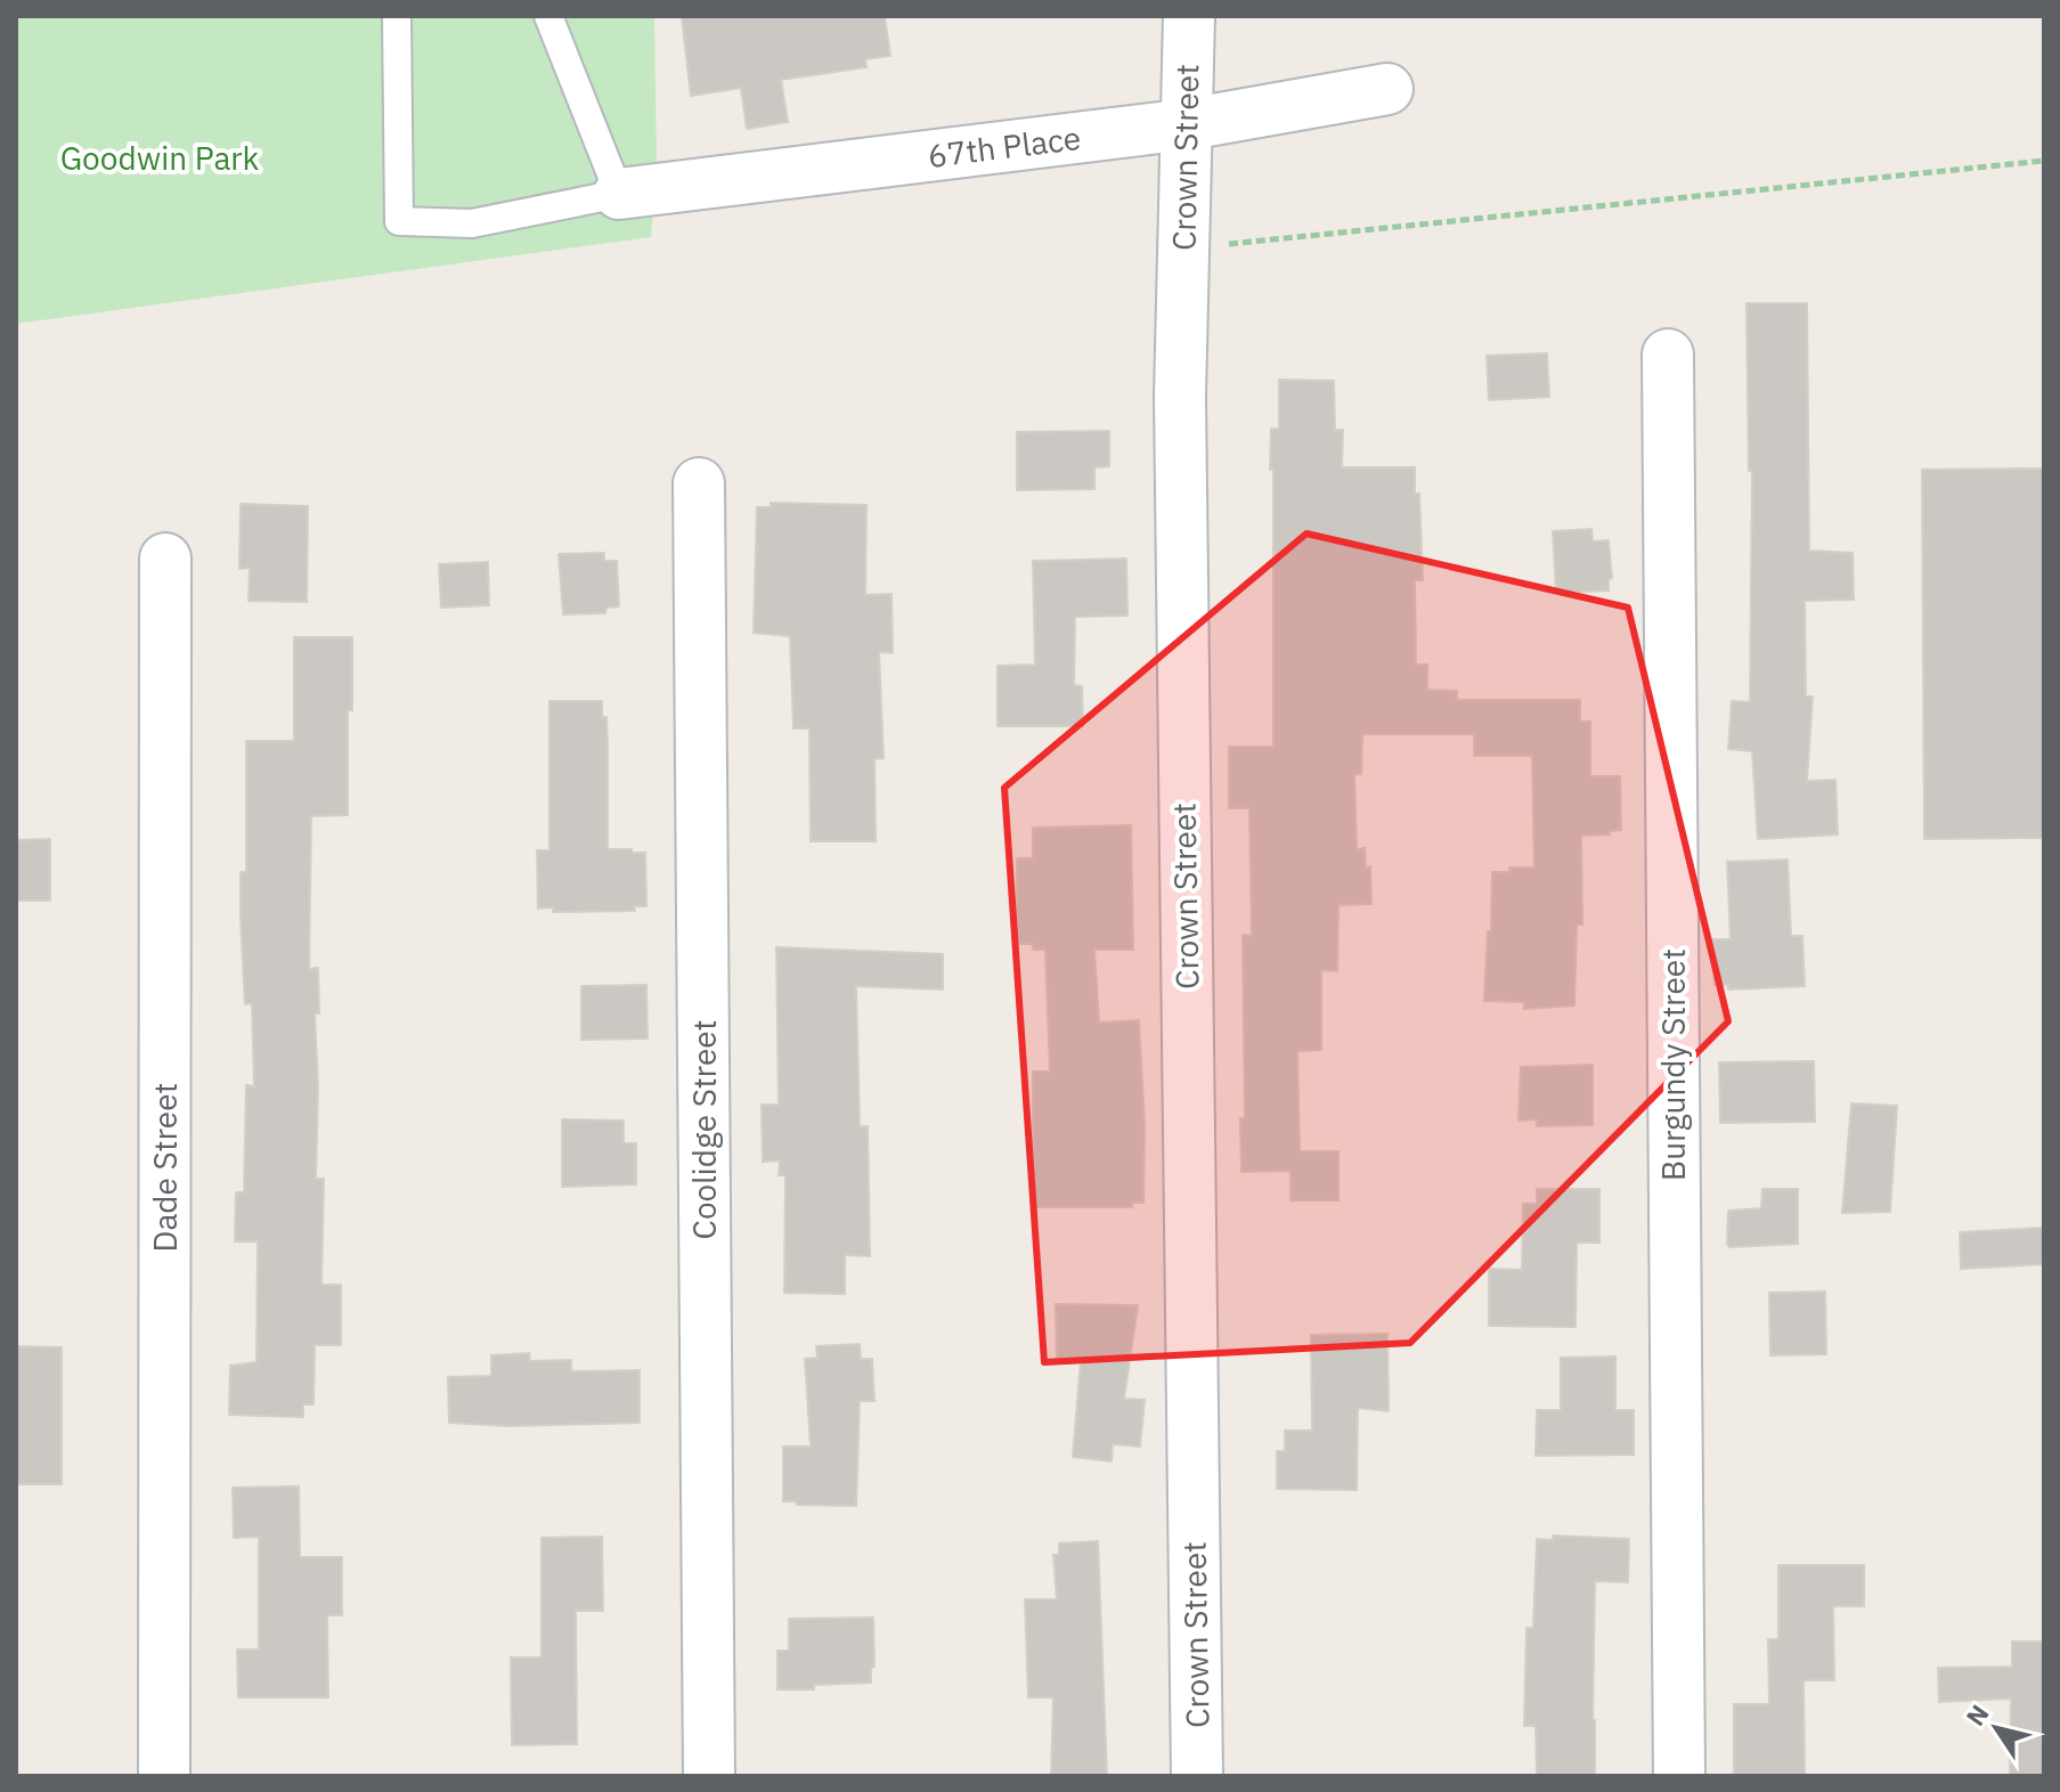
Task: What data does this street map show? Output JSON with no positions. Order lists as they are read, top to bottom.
{
  "streets": {
    "street": [
      "67th Place",
      "Crown Street",
      "Burgundy Street",
      "Coolidge Street",
      "Dade Street"
    ]
  },
  "crossings": [
    ["67th Place", "Crown Street"]
  ],
  "parks": ["Goodwin Park"],
  "north": "top left"
}
